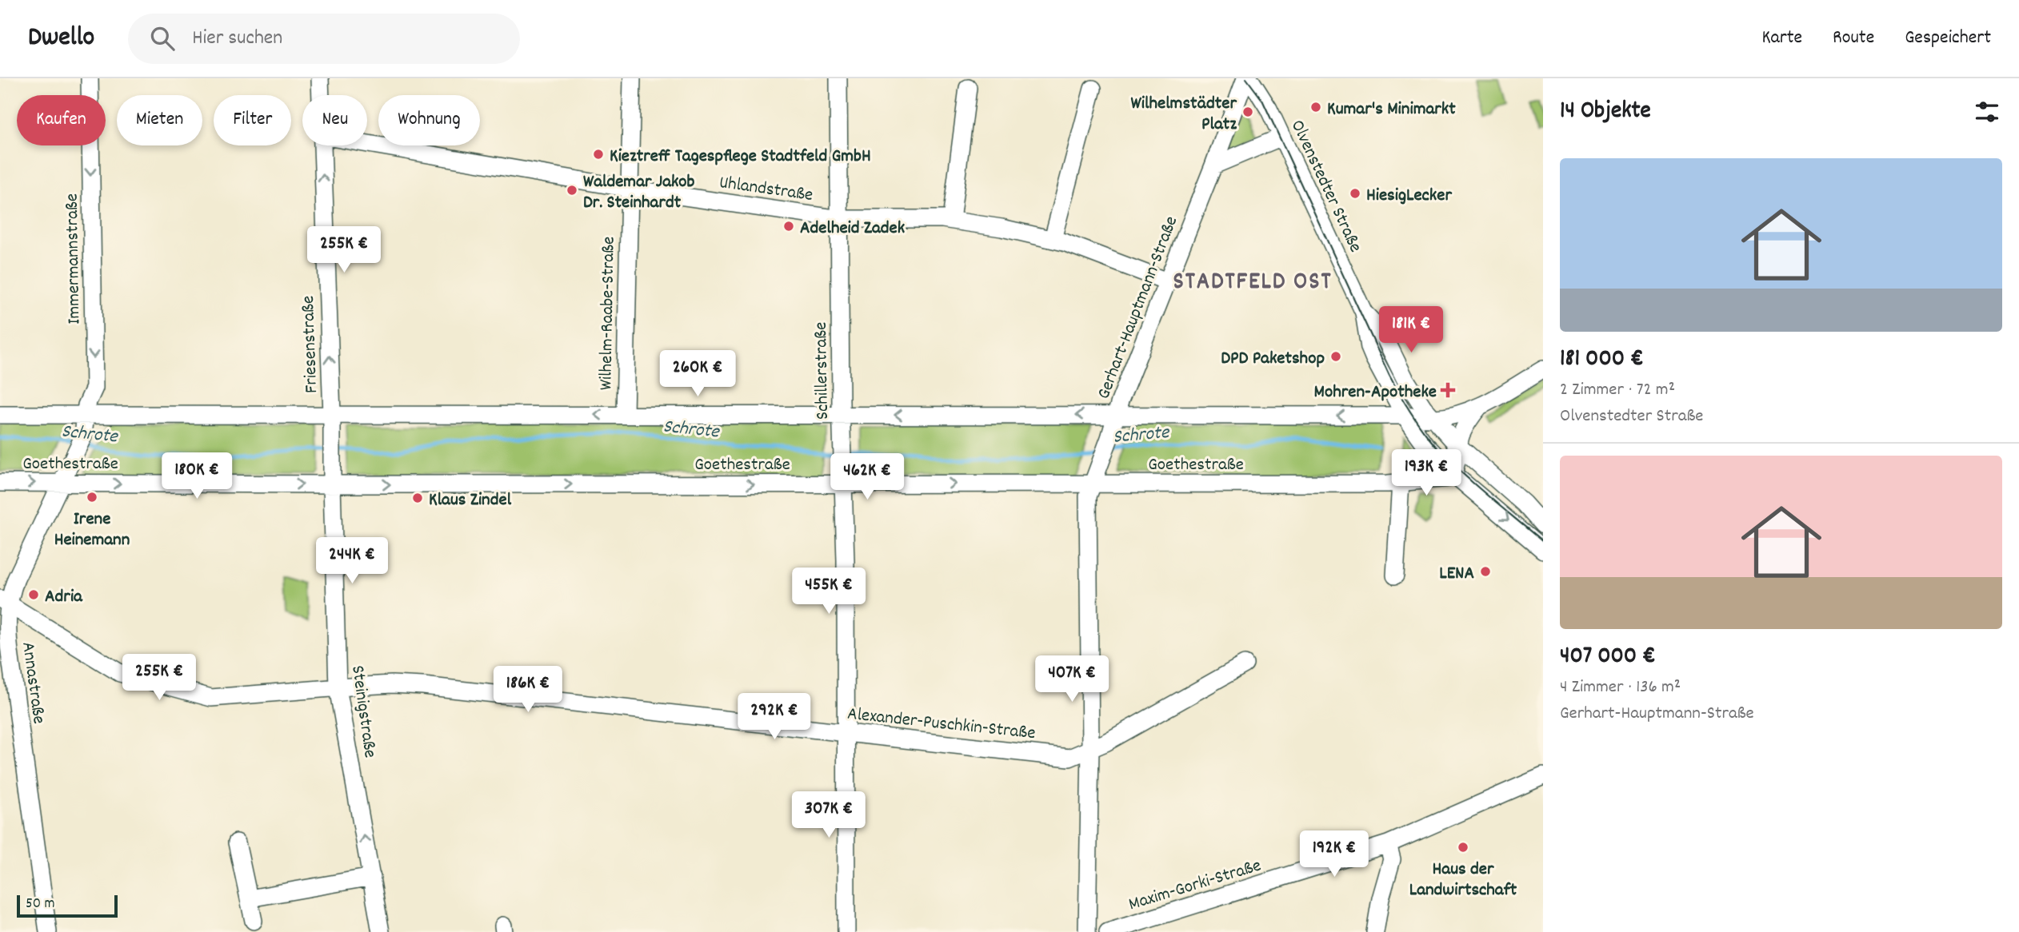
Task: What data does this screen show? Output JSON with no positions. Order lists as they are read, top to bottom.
{
  "streets": {
    "street": [
      "Olvenstedter Straße",
      "Uhlandstraße",
      "Immermannstraße",
      "Gerhart-Hauptmann-Straße",
      "Wilhelm-Raabe-Straße",
      "Friesenstraße",
      "Schillerstraße",
      "Goethestraße",
      "Annastraße",
      "Steinigstraße",
      "Alexander-Puschkin-Straße",
      "Maxim-Gorki-Straße"
    ]
  },
  "crossings": [
    ["Olvenstedter Straße", "Goethestraße"],
    ["Uhlandstraße", "Gerhart-Hauptmann-Straße"],
    ["Uhlandstraße", "Wilhelm-Raabe-Straße"],
    ["Uhlandstraße", "Schillerstraße"],
    ["Immermannstraße", "Annastraße"],
    ["Gerhart-Hauptmann-Straße", "Goethestraße"],
    ["Gerhart-Hauptmann-Straße", "Alexander-Puschkin-Straße"],
    ["Friesenstraße", "Steinigstraße"],
    ["Schillerstraße", "Goethestraße"],
    ["Schillerstraße", "Alexander-Puschkin-Straße"],
    ["Goethestraße", "Annastraße"],
    ["Goethestraße", "Steinigstraße"],
    ["Annastraße", "Alexander-Puschkin-Straße"],
    ["Steinigstraße", "Alexander-Puschkin-Straße"]
  ],
  "one_way": ["Immermannstraße", "Friesenstraße"],
  "districts": ["STADTFELD OST"],
  "water": ["Schrote"],
  "places": {
    "other": [
      "Kumar's Minimarkt",
      "Wilhelmstädter Platz",
      "Kieztreff Tagespflege Stadtfeld GmbH",
      "Waldemar Jakob Dr. Steinhardt",
      "HiesigLecker",
      "Adelheid Zadek",
      "DPD Paketshop",
      "Irene Heinemann",
      "Klaus Zindel",
      "LENA",
      "Adria",
      "Haus der Landwirtschaft"
    ],
    "health": ["Mohren-Apotheke"]
  },
  "scale_bar": "50 m",
  "page": {
    "header": "Dwello",
    "search": "Hier suchen",
    "nav": ["Karte", "Route", "Gespeichert"],
    "heading": "14 Objekte",
    "chip": [
      "Kaufen",
      "Mieten",
      "Filter",
      "Neu",
      "Wohnung"
    ],
    "list": [
      {
        "name": "181 000 €",
        "note": "2 Zimmer · 72 m² · Olvenstedter Straße"
      },
      {
        "name": "407 000 €",
        "note": "4 Zimmer · 136 m² · Gerhart-Hauptmann-Straße"
      }
    ],
    "price": [
      "255K €",
      "181K €",
      "260K €",
      "193K €",
      "180K €",
      "462K €",
      "244K €",
      "455K €",
      "255K €",
      "407K €",
      "186K €",
      "292K €",
      "307K €",
      "192K €"
    ],
    "scale": "50 m"
  }
}
